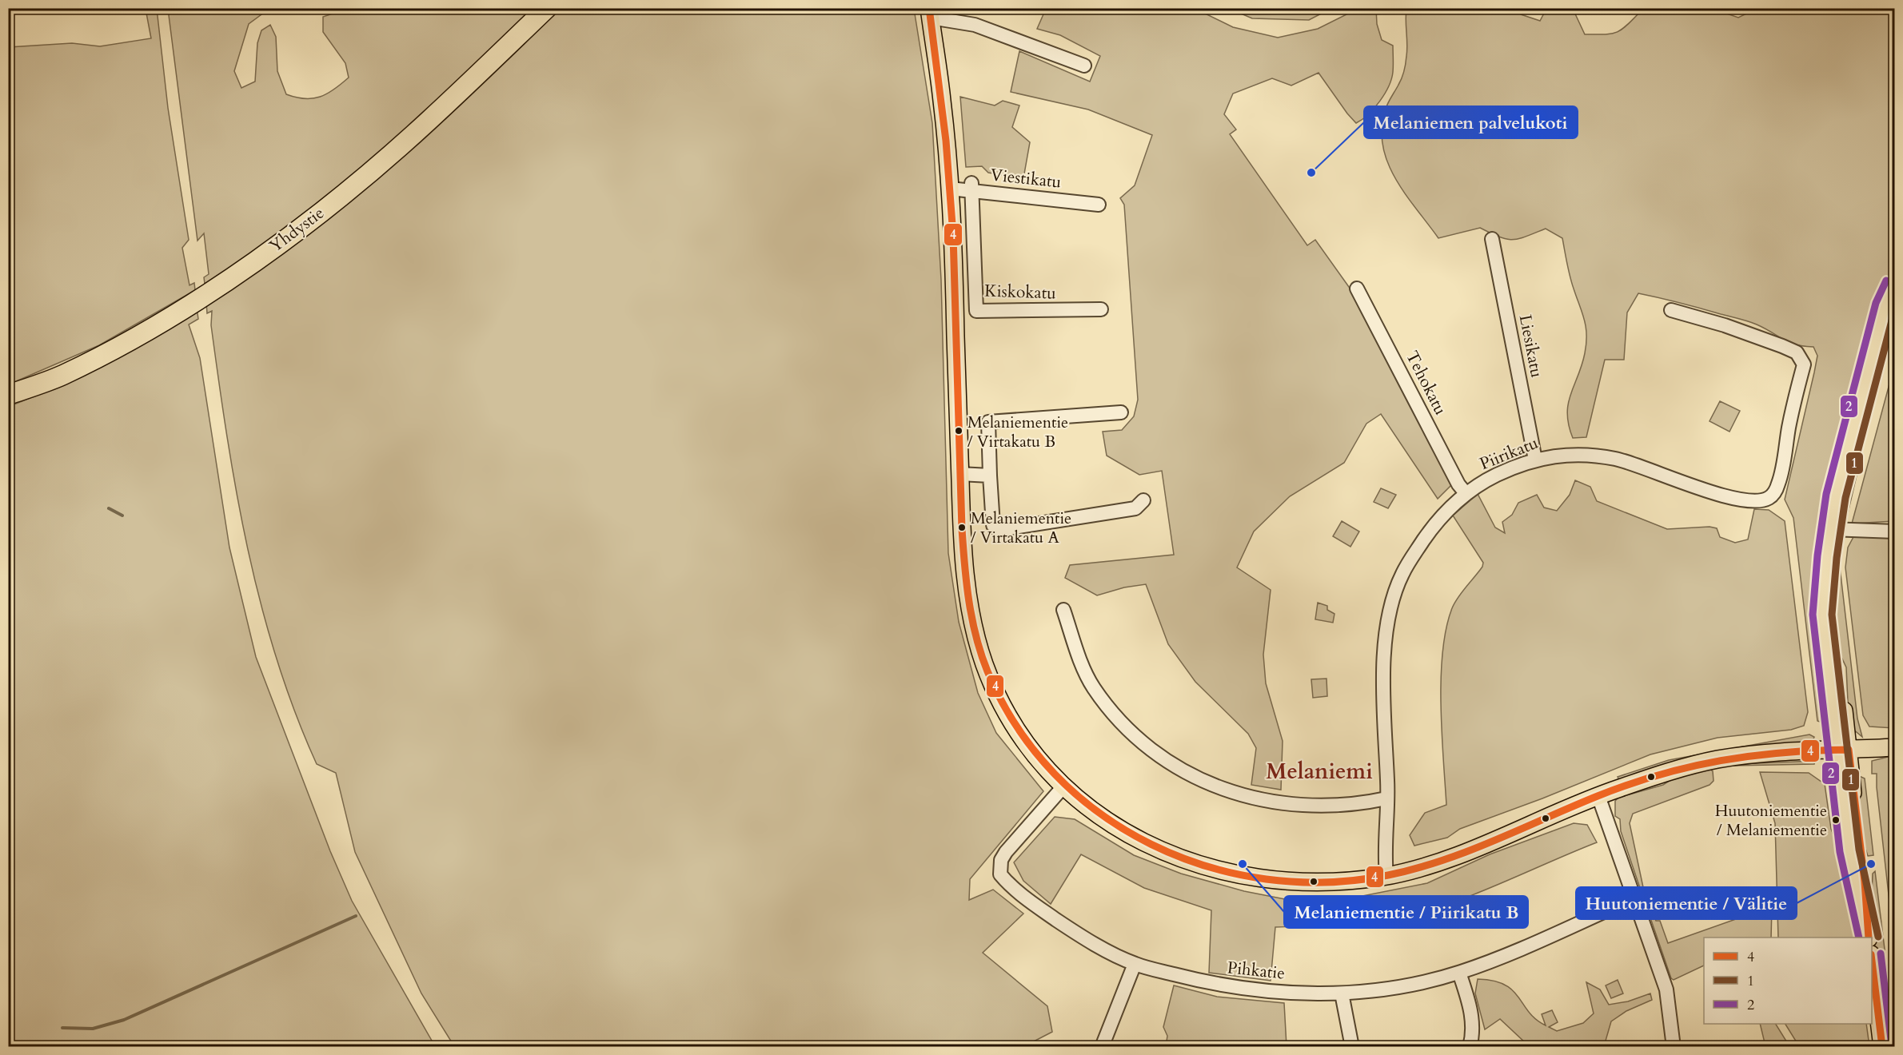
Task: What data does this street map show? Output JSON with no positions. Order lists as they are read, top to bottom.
{
  "streets": {
    "highway": ["Yhdystie"],
    "street": [
      "Viestikatu",
      "Kiskokatu",
      "Liesikatu",
      "Tehokatu",
      "Piirikatu",
      "Pihkatie"
    ]
  },
  "crossings": [
    ["Viestikatu", "Kiskokatu"],
    ["Liesikatu", "Piirikatu"],
    ["Tehokatu", "Piirikatu"]
  ],
  "districts": ["Melaniemi"],
  "places": [
    "Melaniemen palvelukoti",
    "Melaniementie / Virtakatu B",
    "Melaniementie / Virtakatu A",
    "Huutoniementie / Melaniementie",
    "Melaniementie / Piirikatu B",
    "Huutoniementie / Välitie"
  ],
  "lines": ["transit line 4", "transit line 2", "transit line 1"],
  "legend": ["4", "1", "2"]
}
